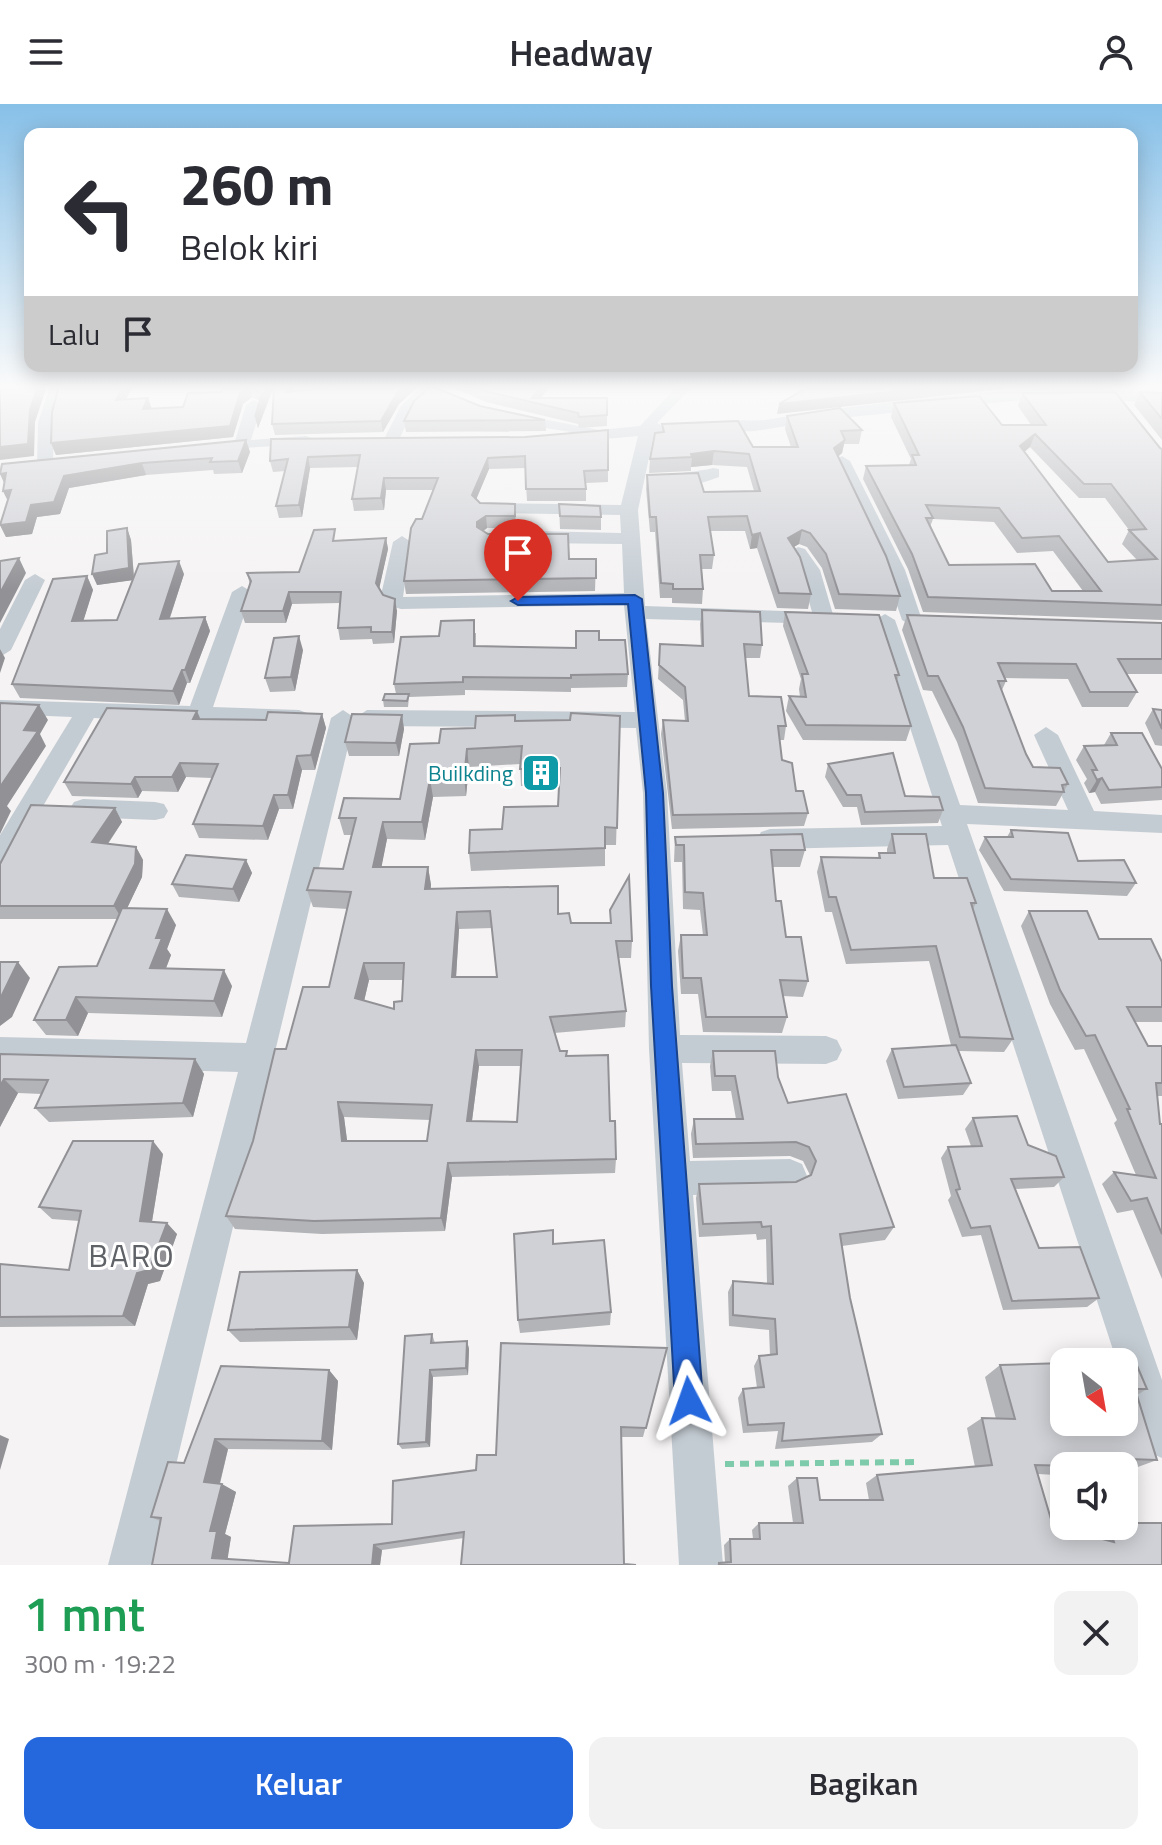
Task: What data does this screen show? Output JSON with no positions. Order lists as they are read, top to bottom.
{
  "districts": ["BARO"],
  "places": {
    "building": ["Builkding"]
  },
  "north": "bottom right",
  "page": {
    "header": "Headway",
    "turn": ["260 m", "Belok kiri"],
    "then": "Lalu",
    "heading": ["1 mnt", "300 m · 19:22"],
    "buttons": ["Keluar", "Bagikan"]
  }
}
